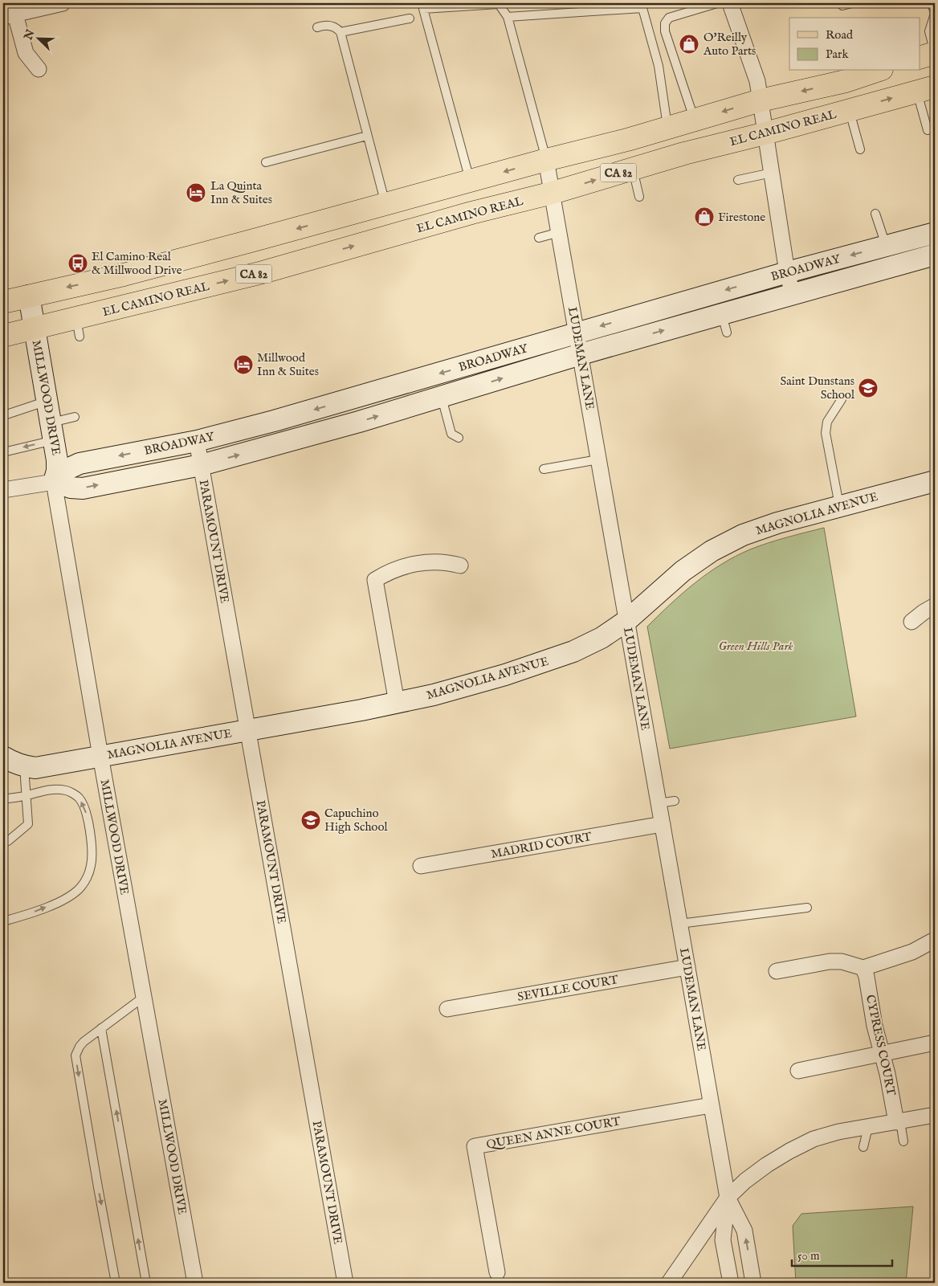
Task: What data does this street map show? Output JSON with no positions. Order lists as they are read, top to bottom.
{
  "streets": {
    "main road": ["EL CAMINO REAL", "CA 82"],
    "street": [
      "BROADWAY",
      "LUDEMAN LANE",
      "MILLWOOD DRIVE",
      "MAGNOLIA AVENUE",
      "PARAMOUNT DRIVE",
      "MADRID COURT",
      "SEVILLE COURT",
      "CYPRESS COURT",
      "QUEEN ANNE COURT"
    ]
  },
  "crossings": [
    ["EL CAMINO REAL", "LUDEMAN LANE"],
    ["EL CAMINO REAL", "MILLWOOD DRIVE"],
    ["CA 82", "LUDEMAN LANE"],
    ["CA 82", "MILLWOOD DRIVE"],
    ["BROADWAY", "LUDEMAN LANE"],
    ["BROADWAY", "MILLWOOD DRIVE"],
    ["BROADWAY", "PARAMOUNT DRIVE"],
    ["LUDEMAN LANE", "MAGNOLIA AVENUE"],
    ["LUDEMAN LANE", "MADRID COURT"],
    ["LUDEMAN LANE", "SEVILLE COURT"],
    ["LUDEMAN LANE", "QUEEN ANNE COURT"],
    ["MILLWOOD DRIVE", "MAGNOLIA AVENUE"],
    ["MAGNOLIA AVENUE", "PARAMOUNT DRIVE"]
  ],
  "parks": ["Green Hills Park"],
  "places": {
    "shop": ["O'Reilly Auto Parts", "Firestone"],
    "hotel": ["La Quinta Inn & Suites", "Millwood Inn & Suites"],
    "bus stop": ["El Camino Real & Millwood Drive"],
    "school or university": ["Saint Dunstans School", "Capuchino High School"]
  },
  "legend": ["Road", "Park"],
  "scale_bar": "50 m",
  "north": "top left"
}
